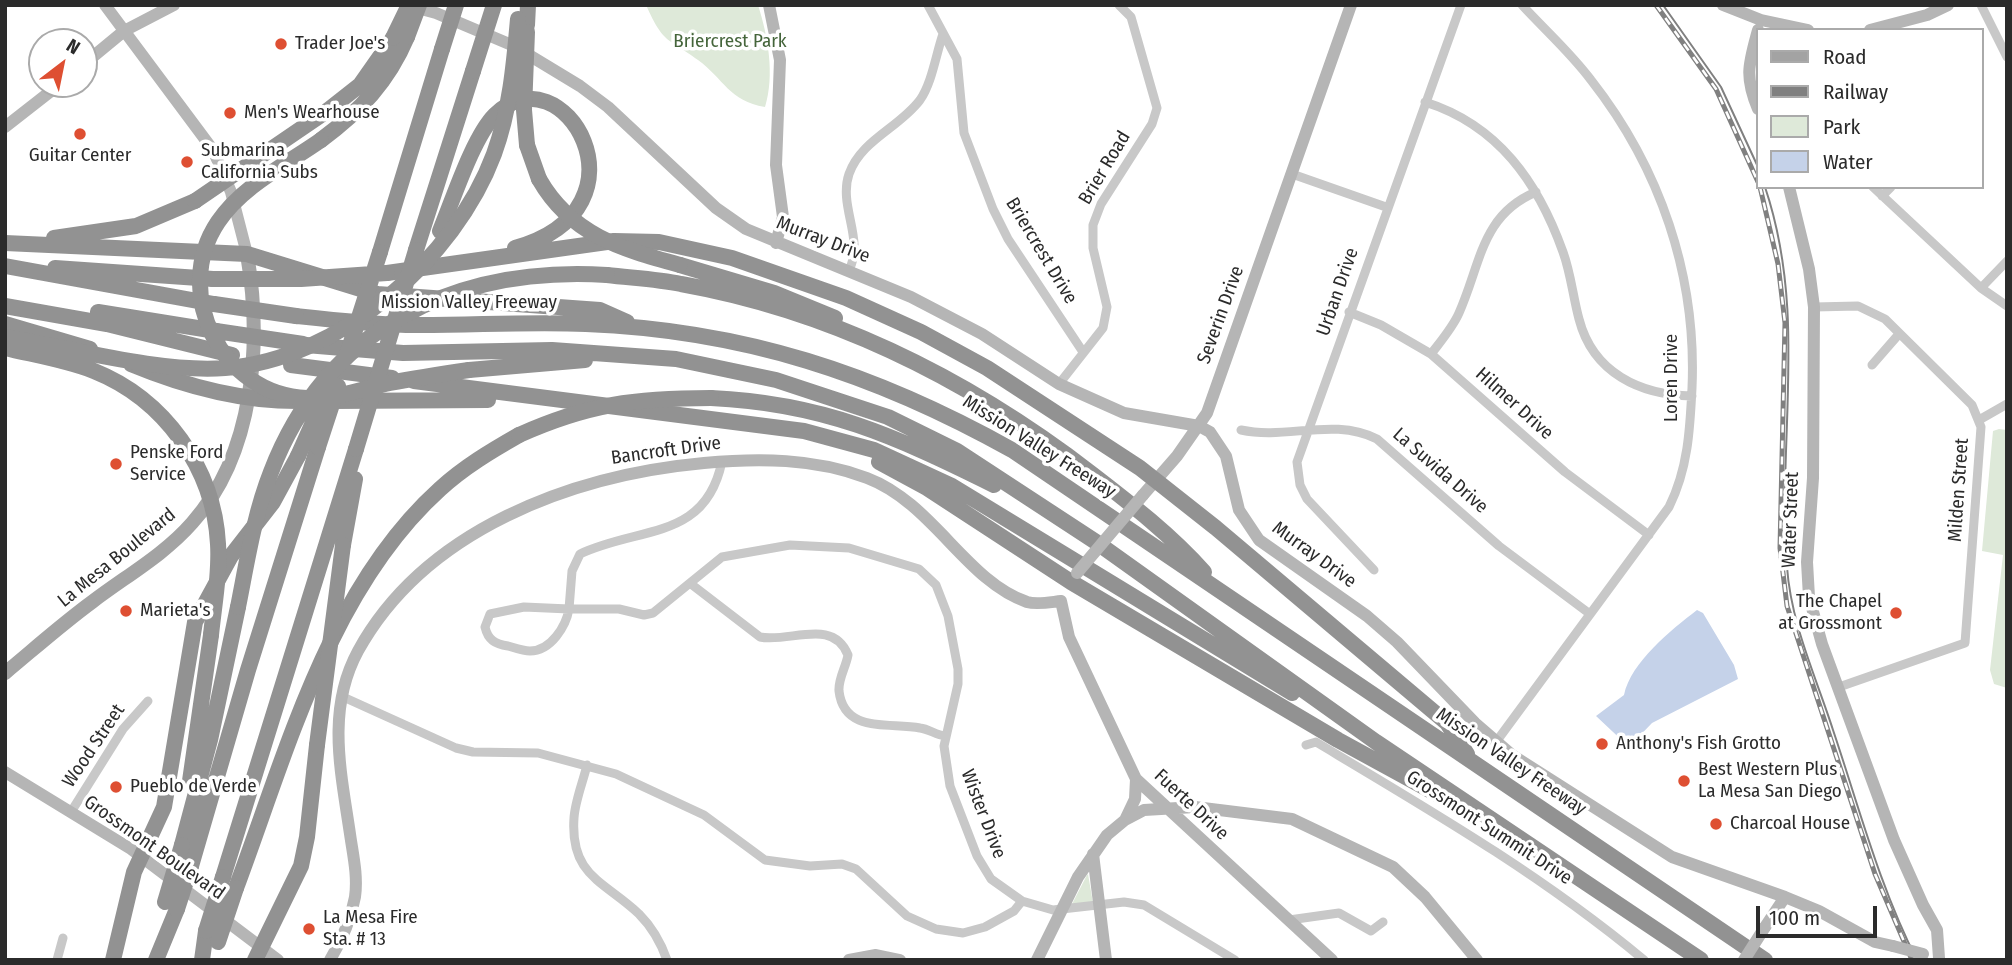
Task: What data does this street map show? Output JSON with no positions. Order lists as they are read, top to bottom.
{
  "streets": {
    "highway": ["Mission Valley Freeway"],
    "main road": [
      "Murray Drive",
      "Severin Drive",
      "Bancroft Drive",
      "Water Street",
      "La Mesa Boulevard",
      "Fuerte Drive",
      "Grossmont Boulevard"
    ],
    "street": [
      "Brier Road",
      "Briercrest Drive",
      "Urban Drive",
      "Loren Drive",
      "Hilmer Drive",
      "La Suvida Drive",
      "Milden Street",
      "Wood Street",
      "Wister Drive",
      "Grossmont Summit Drive"
    ]
  },
  "crossings": [
    ["Brier Road", "Murray Drive"],
    ["Brier Road", "Briercrest Drive"],
    ["Murray Drive", "Severin Drive"],
    ["Murray Drive", "Loren Drive"],
    ["Murray Drive", "Water Street"],
    ["Urban Drive", "Hilmer Drive"],
    ["Urban Drive", "La Suvida Drive"],
    ["Severin Drive", "Bancroft Drive"],
    ["Severin Drive", "Fuerte Drive"],
    ["Loren Drive", "Hilmer Drive"],
    ["Loren Drive", "La Suvida Drive"],
    ["Bancroft Drive", "Fuerte Drive"],
    ["Milden Street", "Water Street"],
    ["Wood Street", "Grossmont Boulevard"]
  ],
  "parks": ["Briercrest Park"],
  "places": [
    "Trader Joe's",
    "Men's Wearhouse",
    "Guitar Center",
    "Submarina California Subs",
    "Penske Ford Service",
    "Marieta's",
    "The Chapel at Grossmont",
    "Anthony's Fish Grotto",
    "Best Western Plus La Mesa San Diego",
    "Pueblo de Verde",
    "Charcoal House",
    "La Mesa Fire Sta. # 13"
  ],
  "legend": [
    "Road",
    "Railway",
    "Park",
    "Water"
  ],
  "scale_bar": "100 m",
  "north": "top right"
}
